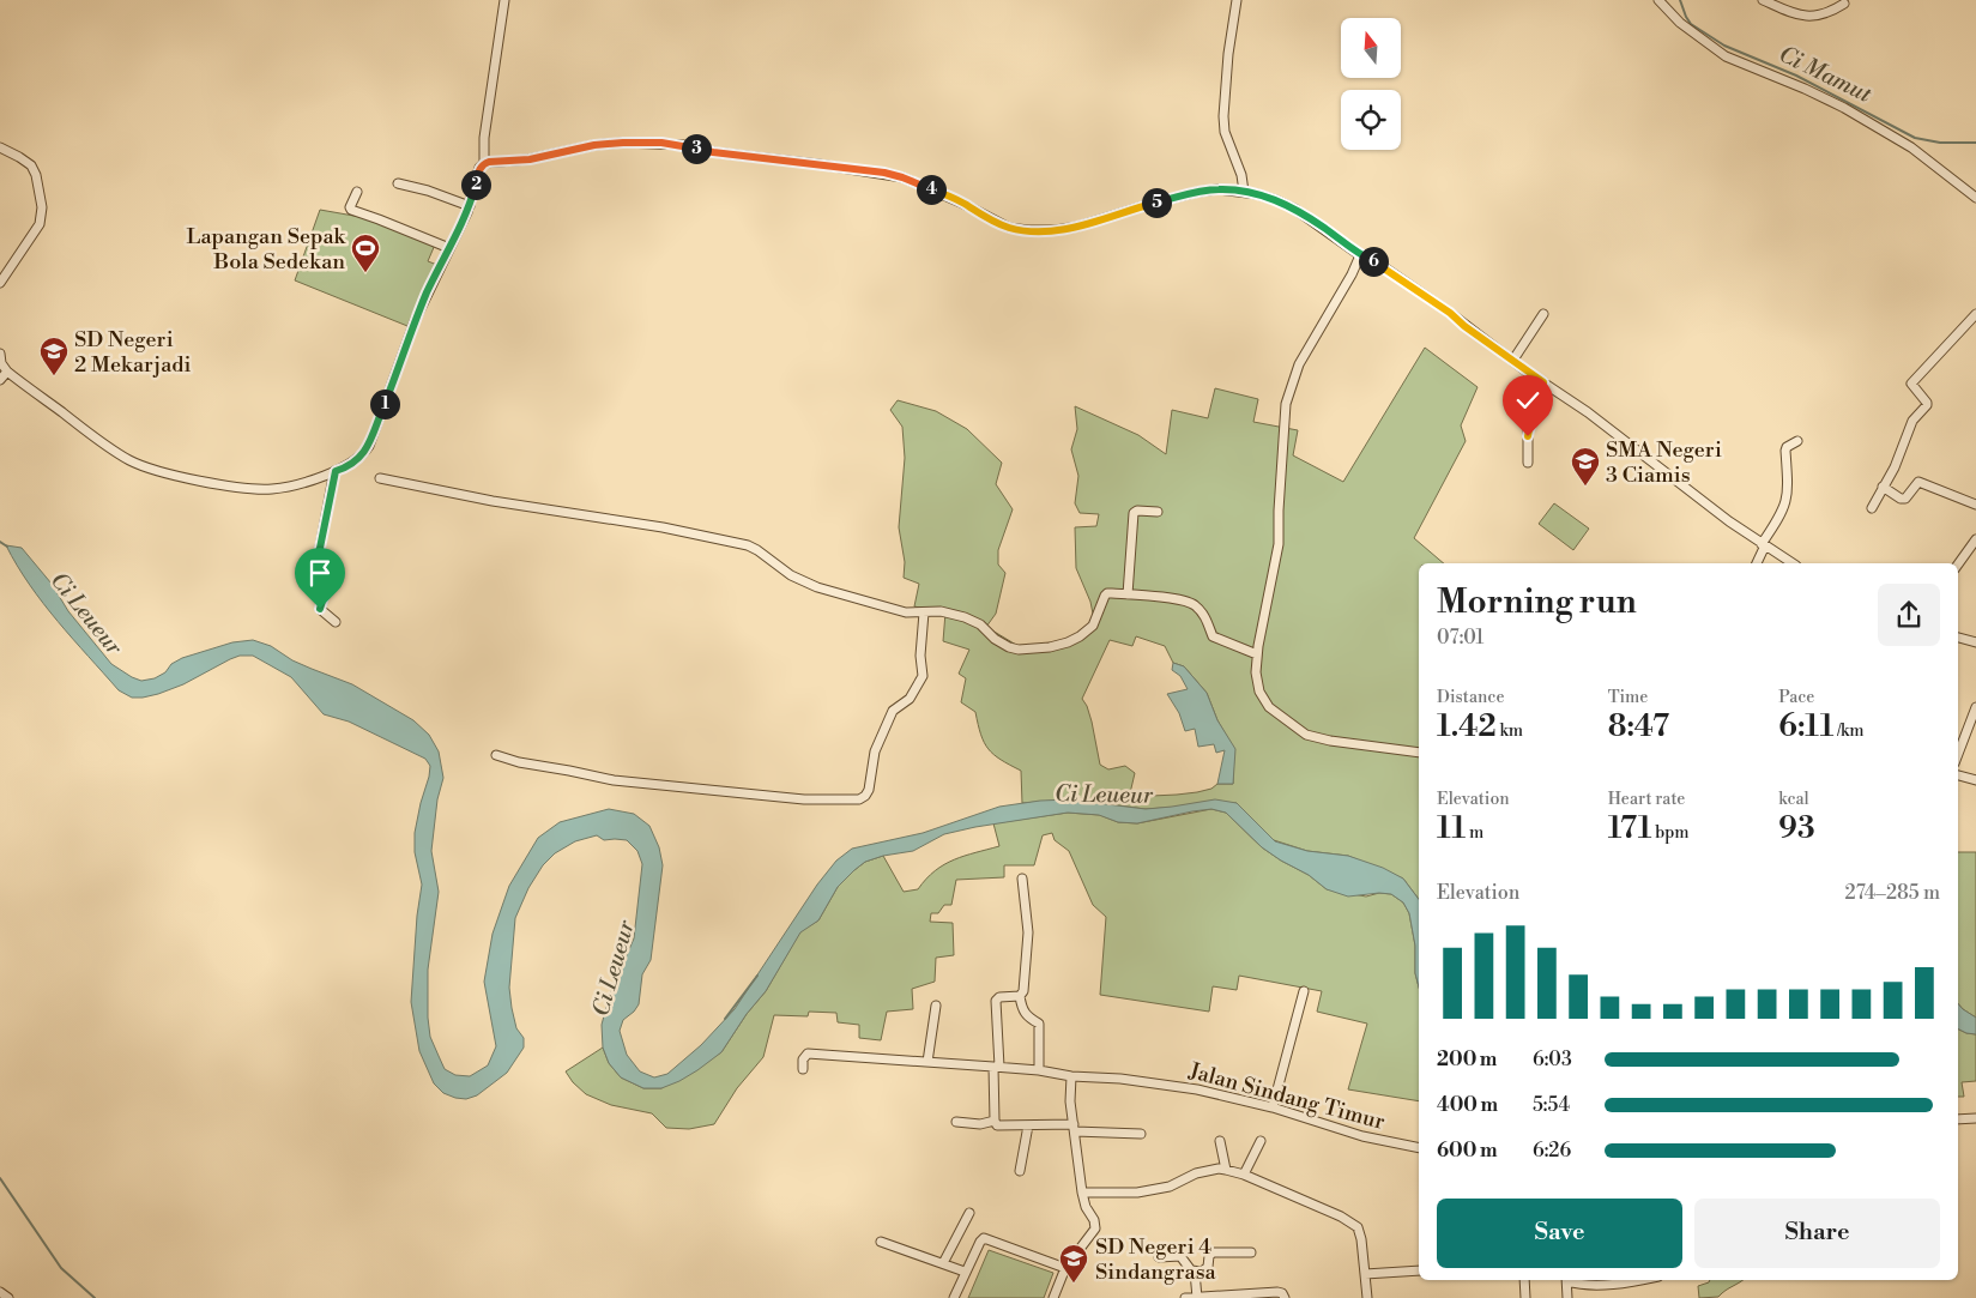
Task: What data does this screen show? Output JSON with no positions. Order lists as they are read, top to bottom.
{
  "streets": {
    "street": ["Jalan Sindang Timur"]
  },
  "water": ["Ci Mamut", "Ci Leueur"],
  "places": {
    "sports": ["Lapangan Sepak Bola Sedekan"],
    "school or university": ["SD Negeri 2 Mekarjadi", "SMA Negeri 3 Ciamis", "SD Negeri 4 Sindangrasa"]
  },
  "north": "top",
  "page": {
    "pins": [
      "3",
      "2",
      "4",
      "5",
      "6",
      "1"
    ],
    "heading": ["Morning run", "07:01"],
    "stats": [
      ["Distance", "1.42 km"],
      ["Time", "8:47"],
      ["Pace", "6:11 /km"],
      ["Elevation", "11 m"],
      ["Heart rate", "171 bpm"],
      ["kcal", "93"]
    ],
    "chart": ["Elevation", "274–285 m"],
    "list": [
      {
        "name": "200 m",
        "note": "6:03"
      },
      {
        "name": "400 m",
        "note": "5:54"
      },
      {
        "name": "600 m",
        "note": "6:26"
      }
    ],
    "buttons": ["Save", "Share"]
  }
}
